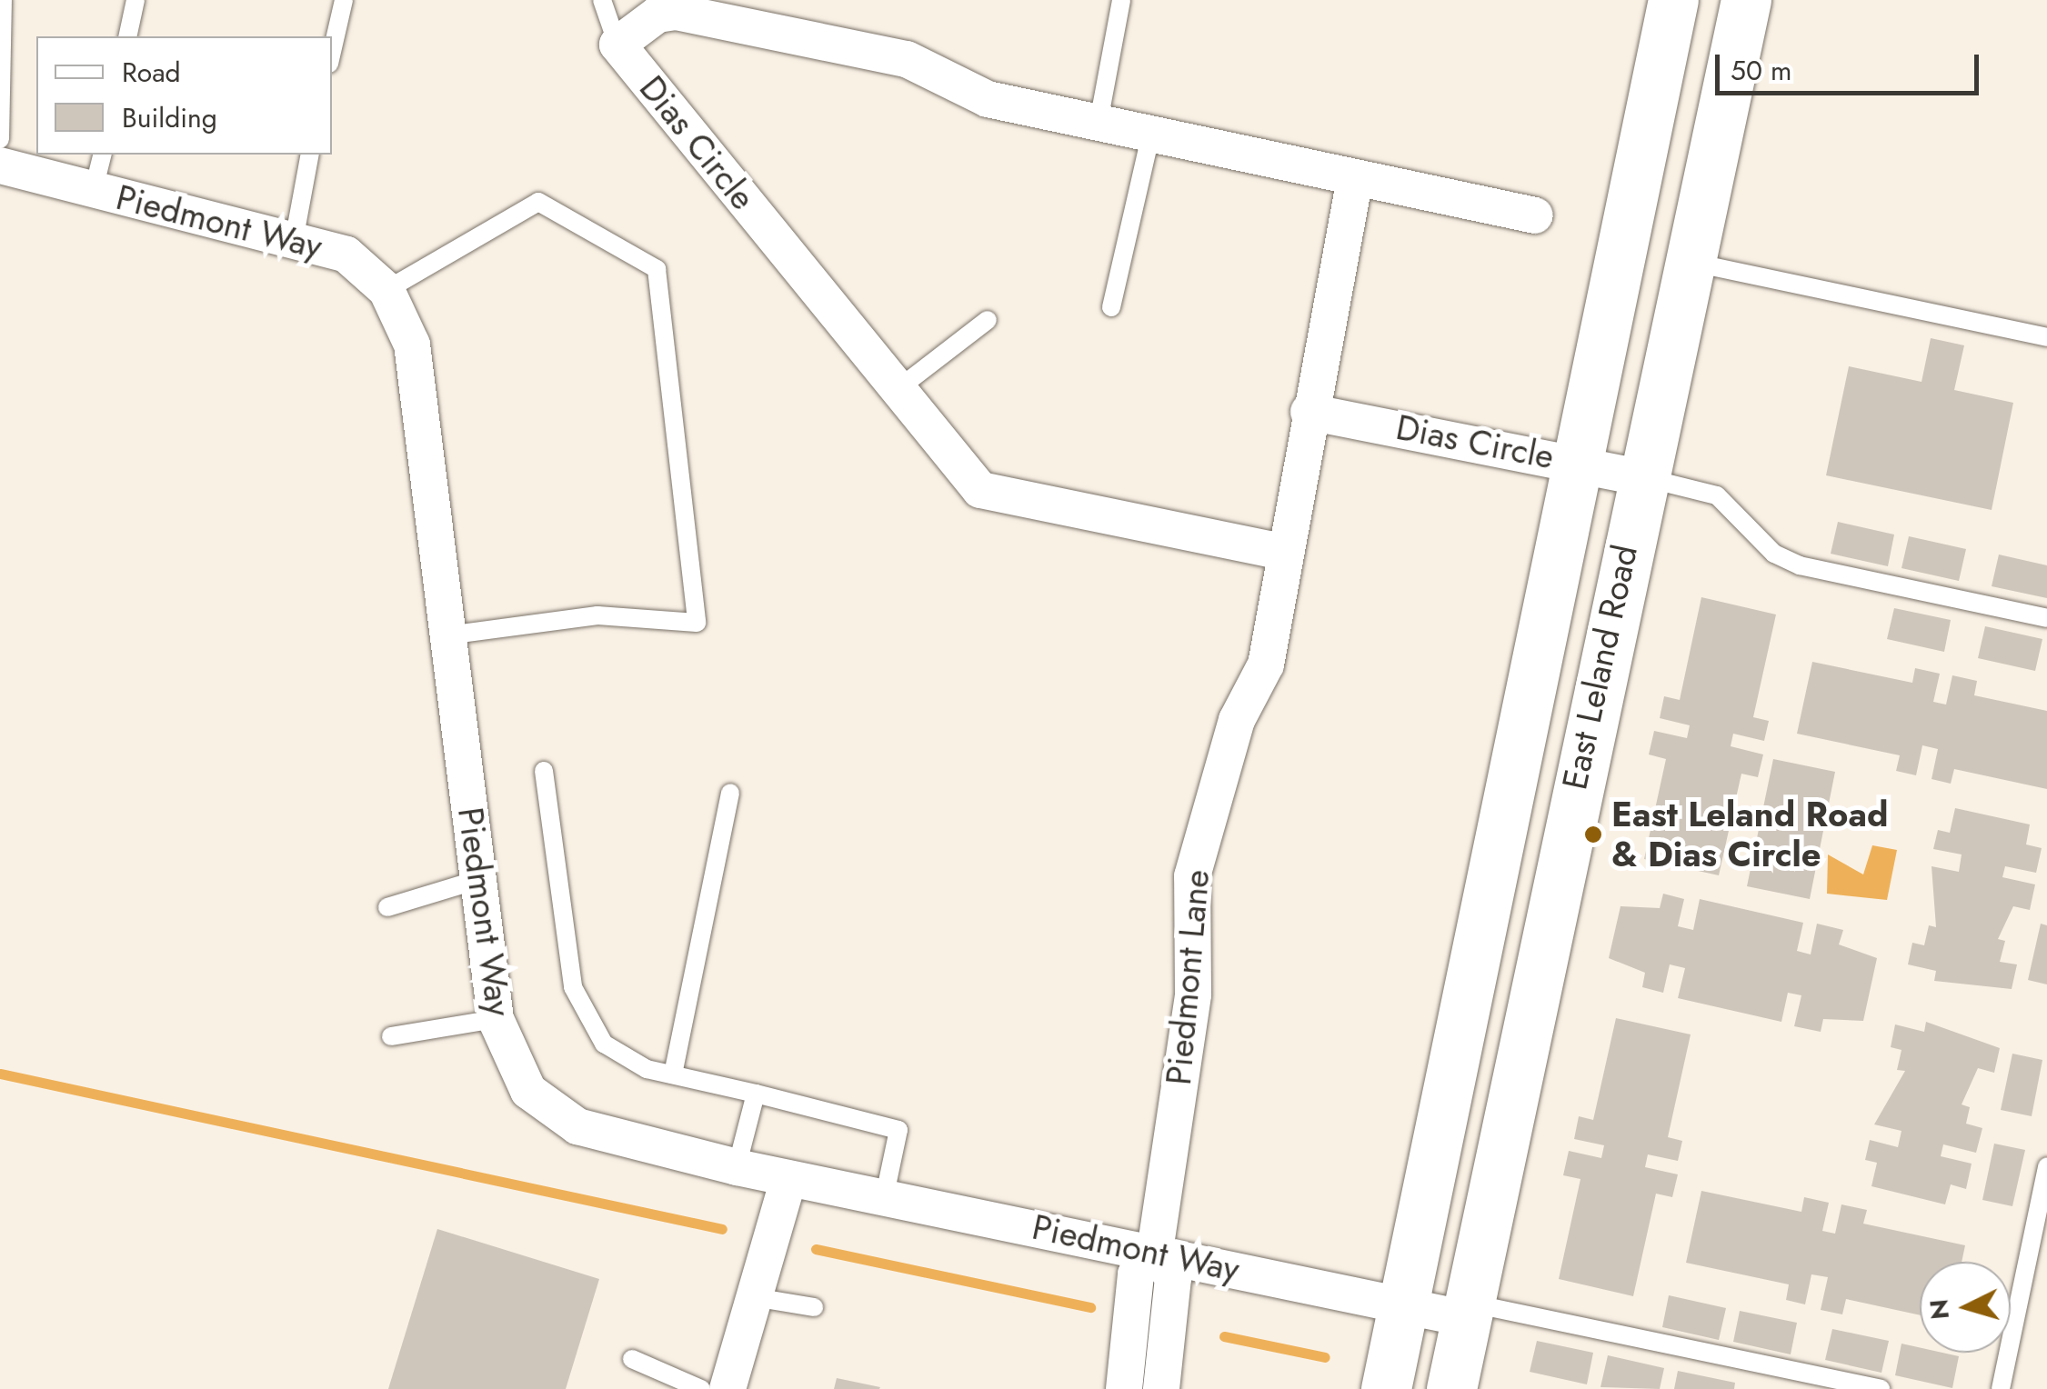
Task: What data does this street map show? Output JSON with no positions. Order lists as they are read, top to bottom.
{
  "streets": {
    "main road": ["East Leland Road"],
    "street": ["Dias Circle", "Piedmont Way", "Piedmont Lane"]
  },
  "crossings": [
    ["Dias Circle", "East Leland Road"],
    ["Dias Circle", "Piedmont Lane"],
    ["Piedmont Way", "East Leland Road"],
    ["Piedmont Way", "Piedmont Lane"]
  ],
  "places": ["East Leland Road & Dias Circle"],
  "legend": ["Road", "Building"],
  "scale_bar": "50 m",
  "north": "left"
}
